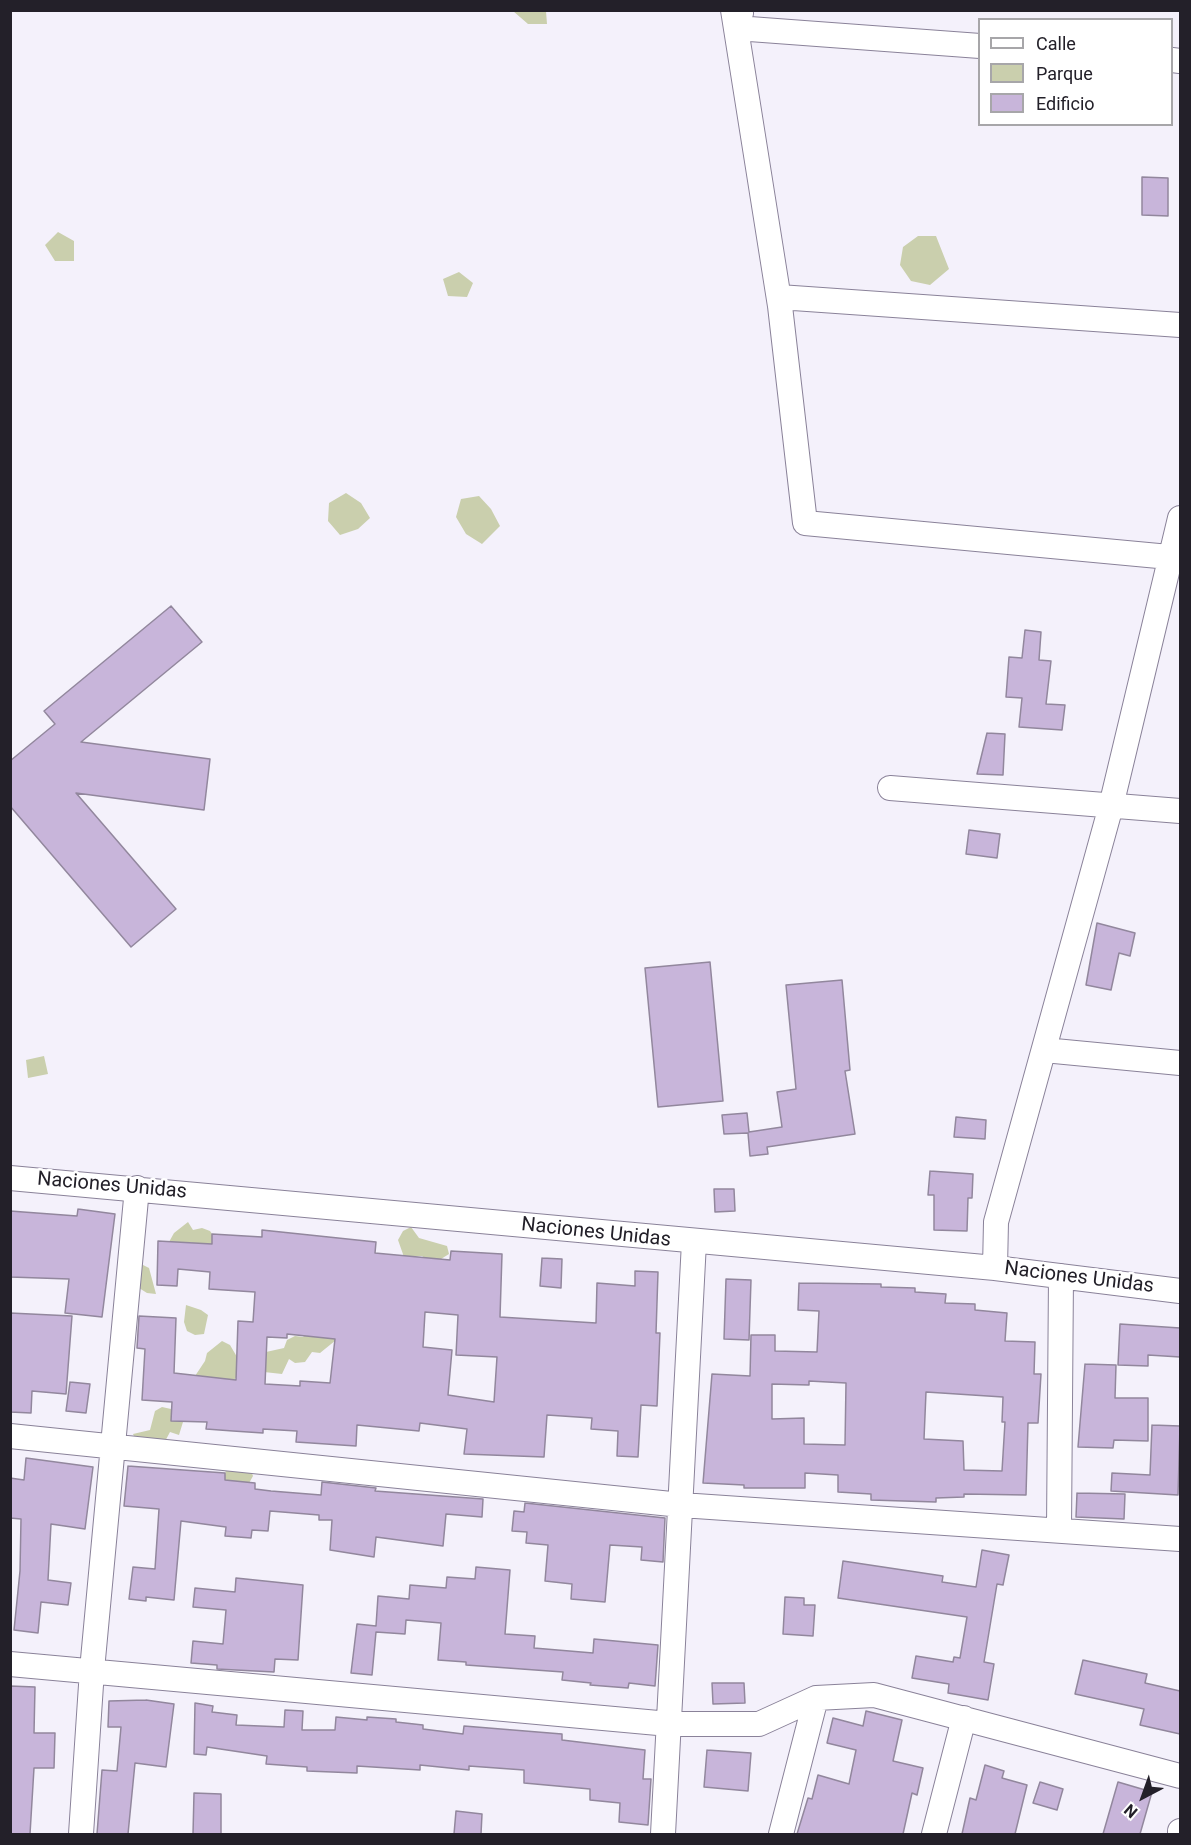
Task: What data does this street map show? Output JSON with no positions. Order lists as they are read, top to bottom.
{
  "streets": {
    "street": ["Naciones Unidas"]
  },
  "legend": ["Calle", "Parque", "Edificio"],
  "north": "bottom left"
}
